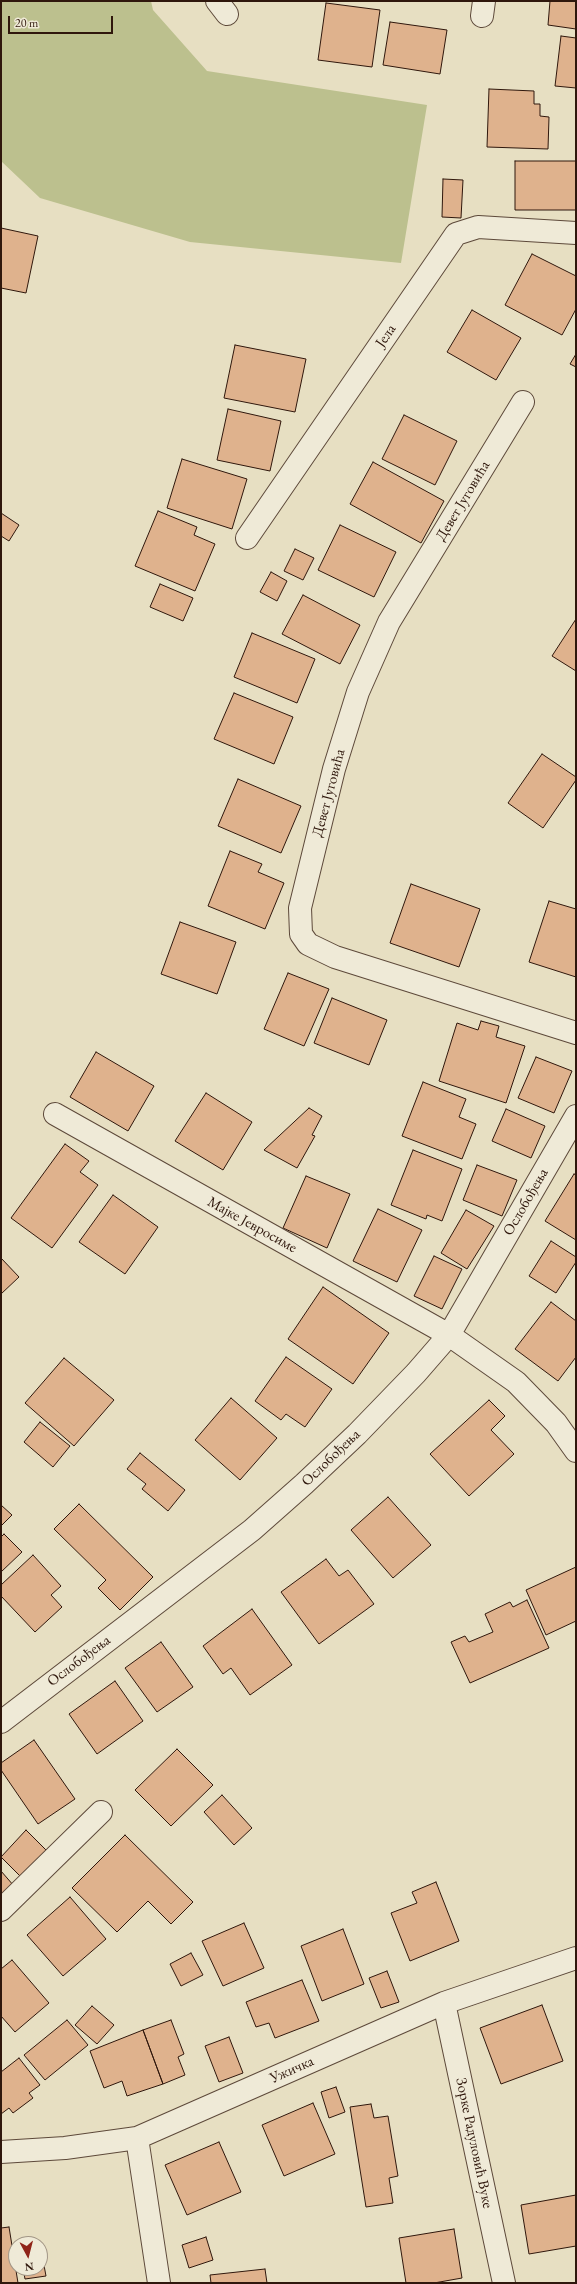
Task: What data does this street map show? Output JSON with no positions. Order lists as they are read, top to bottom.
{
  "streets": {
    "street": [
      "Јела",
      "Девет Југовића",
      "Ослобођења",
      "Мајке Јевросиме",
      "Ужичка",
      "Зорке Радуловић Вуке"
    ]
  },
  "crossings": [
    ["Ослобођења", "Мајке Јевросиме"],
    ["Ужичка", "Зорке Радуловић Вуке"]
  ],
  "scale_bar": "20 m",
  "north": "bottom"
}
